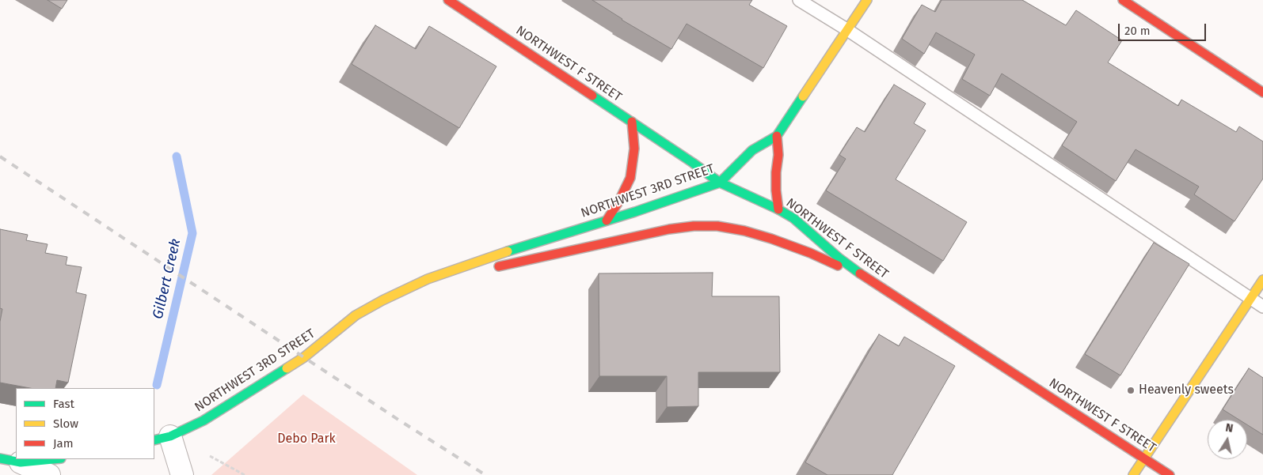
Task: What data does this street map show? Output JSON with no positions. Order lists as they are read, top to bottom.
{
  "streets": {
    "main road": ["NORTHWEST F STREET", "NORTHWEST 3RD STREET"]
  },
  "crossings": [
    ["NORTHWEST F STREET", "NORTHWEST 3RD STREET"]
  ],
  "water": ["Gilbert Creek"],
  "parks": ["Debo Park"],
  "places": ["Heavenly sweets"],
  "legend": ["Fast", "Slow", "Jam"],
  "scale_bar": "20 m",
  "north": "top"
}
